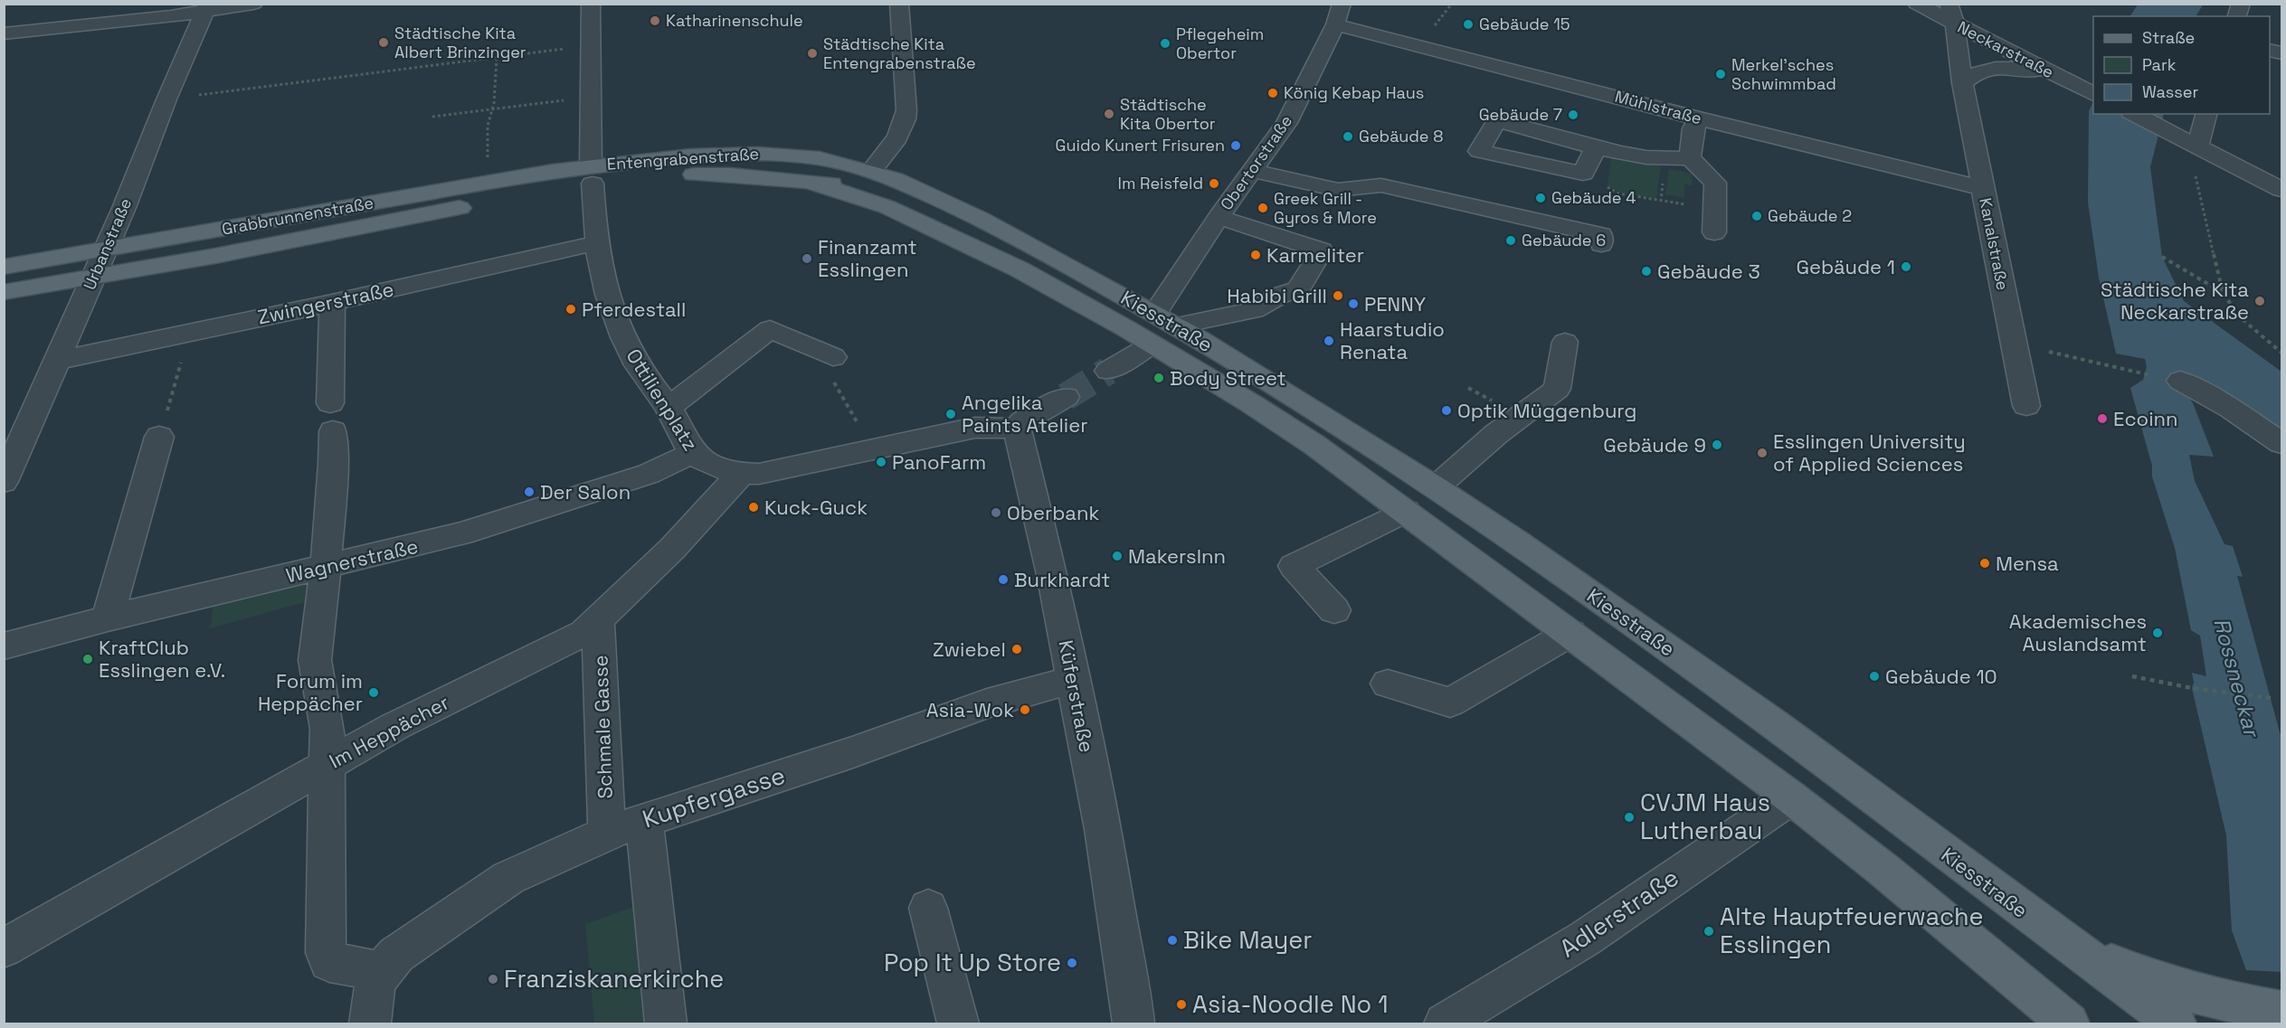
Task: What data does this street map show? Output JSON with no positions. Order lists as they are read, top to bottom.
{
  "streets": {
    "main road": ["Entengrabenstraße", "Grabbrunnenstraße", "Kiesstraße"],
    "street": [
      "Neckarstraße",
      "Mühlstraße",
      "Obertorstraße",
      "Urbanstraße",
      "Kanalstraße",
      "Zwingerstraße",
      "Ottilienplatz",
      "Wagnerstraße",
      "Küferstraße",
      "Schmale Gasse",
      "Im Heppächer",
      "Kupfergasse",
      "Adlerstraße"
    ]
  },
  "crossings": [
    ["Neckarstraße", "Kanalstraße"],
    ["Mühlstraße", "Obertorstraße"],
    ["Mühlstraße", "Kanalstraße"],
    ["Entengrabenstraße", "Grabbrunnenstraße"],
    ["Entengrabenstraße", "Kiesstraße"],
    ["Entengrabenstraße", "Ottilienplatz"],
    ["Obertorstraße", "Kiesstraße"],
    ["Grabbrunnenstraße", "Urbanstraße"],
    ["Grabbrunnenstraße", "Ottilienplatz"],
    ["Urbanstraße", "Zwingerstraße"],
    ["Zwingerstraße", "Ottilienplatz"],
    ["Kiesstraße", "Adlerstraße"],
    ["Ottilienplatz", "Wagnerstraße"],
    ["Ottilienplatz", "Küferstraße"],
    ["Ottilienplatz", "Im Heppächer"],
    ["Küferstraße", "Kupfergasse"],
    ["Schmale Gasse", "Im Heppächer"],
    ["Schmale Gasse", "Kupfergasse"]
  ],
  "water": ["Rossneckar"],
  "places": [
    "Katharinenschule",
    "Gebäude 15",
    "Städtische Kita Albert Brinzinger",
    "Pflegeheim Obertor",
    "Städtische Kita Entengrabenstraße",
    "Merkel'sches Schwimmbad",
    "König Kebap Haus",
    "Städtische Kita Obertor",
    "Gebäude 7",
    "Gebäude 8",
    "Guido Kunert Frisuren",
    "Im Reisfeld",
    "Gebäude 4",
    "Greek Grill - Gyros & More",
    "Gebäude 2",
    "Gebäude 6",
    "Karmeliter",
    "Finanzamt Esslingen",
    "Gebäude 1",
    "Gebäude 3",
    "Habibi Grill",
    "Städtische Kita Neckarstraße",
    "PENNY",
    "Pferdestall",
    "Haarstudio Renata",
    "Body Street",
    "Optik Müggenburg",
    "Angelika Paints Atelier",
    "Ecoinn",
    "Gebäude 9",
    "Esslingen University of Applied Sciences",
    "PanoFarm",
    "Der Salon",
    "Kuck-Guck",
    "Oberbank",
    "MakersInn",
    "Mensa",
    "Burkhardt",
    "Akademisches Auslandsamt",
    "Zwiebel",
    "KraftClub Esslingen e.V.",
    "Gebäude 10",
    "Forum im Heppächer",
    "Asia-Wok",
    "CVJM Haus Lutherbau",
    "Alte Hauptfeuerwache Esslingen",
    "Bike Mayer",
    "Pop It Up Store",
    "Franziskanerkirche",
    "Asia-Noodle No 1"
  ],
  "legend": ["Straße", "Park", "Wasser"]
}
